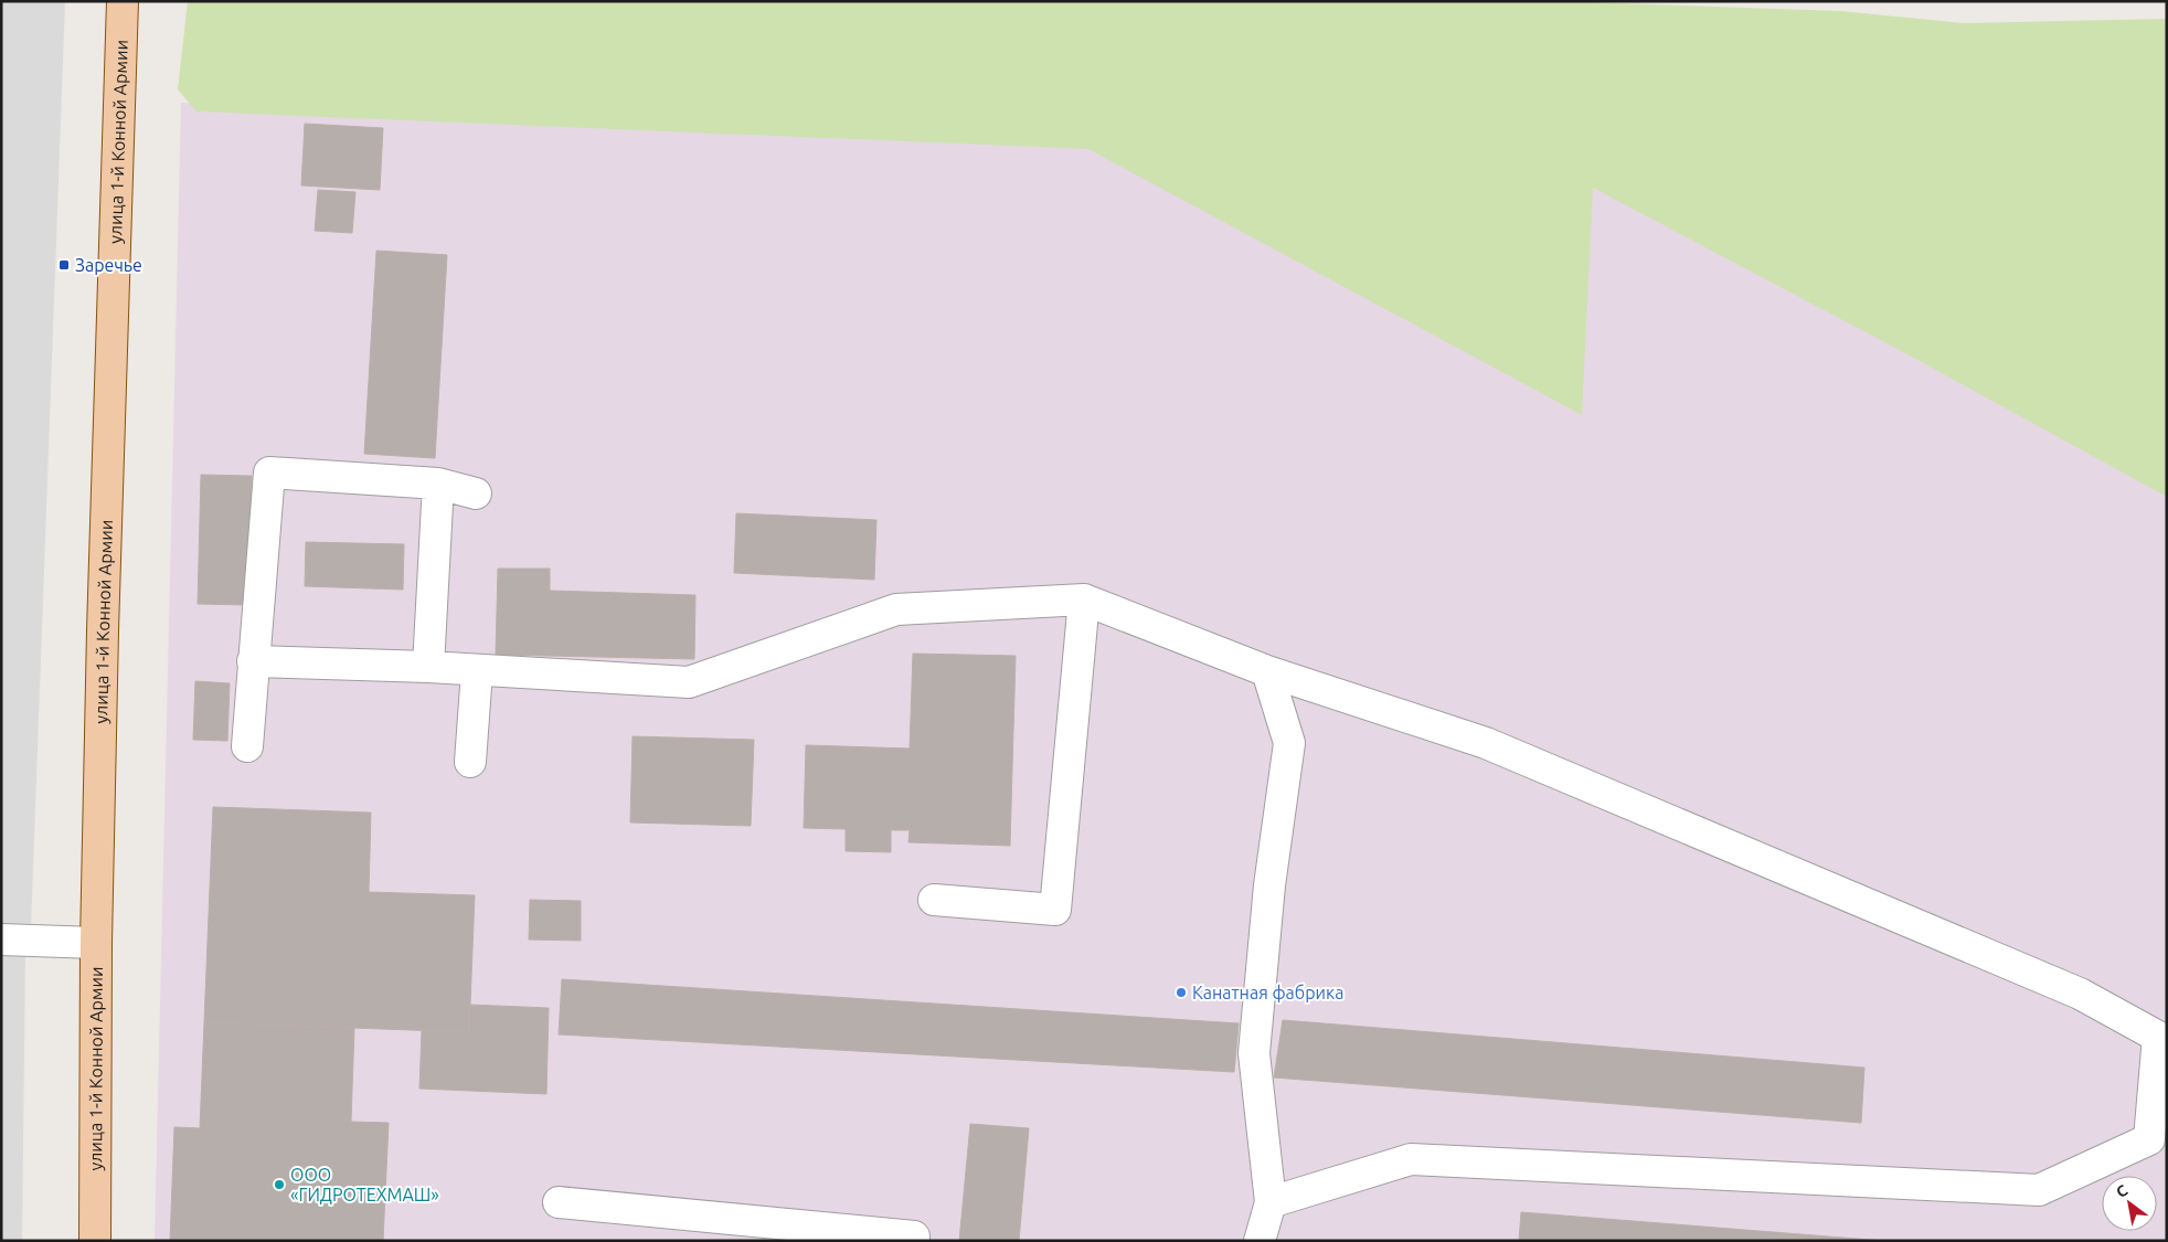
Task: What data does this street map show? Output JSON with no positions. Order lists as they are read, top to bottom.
{
  "streets": {
    "main road": ["улица 1-й Конной Армии"]
  },
  "places": {
    "transit": ["Заречье"],
    "other": ["Канатная фабрика", "ООО «ГИДРОТЕХМАШ»"]
  },
  "north": "top left"
}
